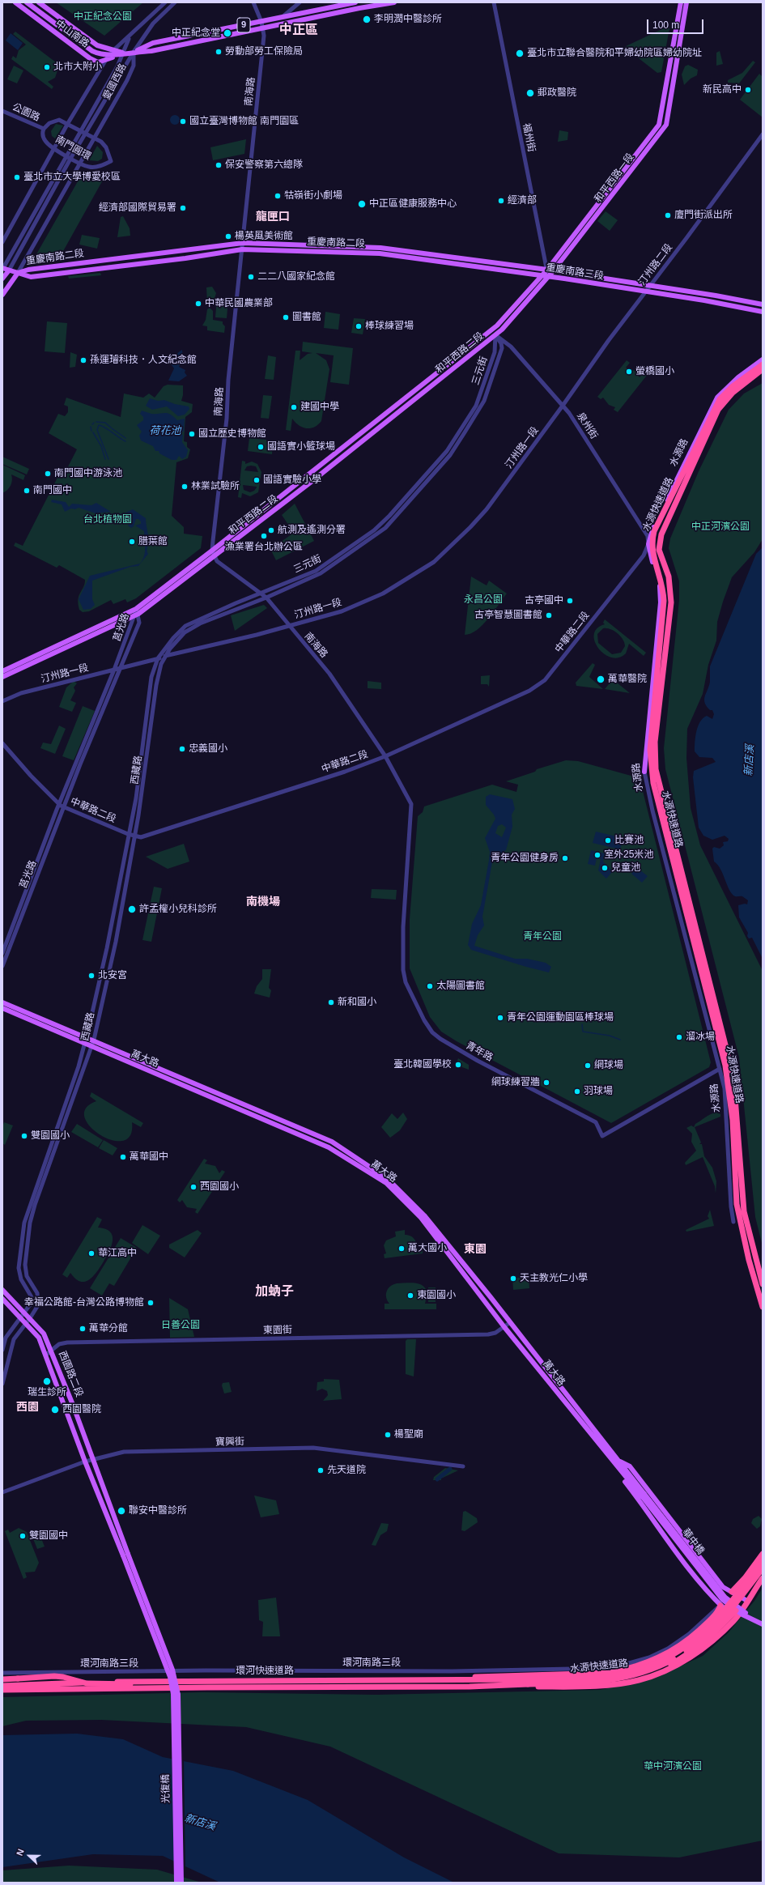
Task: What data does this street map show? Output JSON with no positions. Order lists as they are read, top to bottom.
{
  "streets": {
    "highway": ["水源快速道路", "環河快速道路"],
    "main road": [
      "9",
      "中山南路",
      "愛國西路",
      "和平西路一段",
      "重慶南路二段",
      "重慶南路三段",
      "和平西路二段",
      "水源路",
      "萬大路",
      "西園路二段",
      "華中橋",
      "光復橋"
    ],
    "street": [
      "南海路",
      "公園路",
      "福州街",
      "南門圓環",
      "汀州路二段",
      "三元街",
      "泉州街",
      "汀州路一段",
      "莒光路",
      "中華路二段",
      "西藏路",
      "青年路",
      "東園街",
      "寶興街",
      "環河南路三段"
    ]
  },
  "crossings": [
    ["9", "中山南路"],
    ["9", "愛國西路"],
    ["9", "南海路"],
    ["中山南路", "愛國西路"],
    ["愛國西路", "南門圓環"],
    ["愛國西路", "重慶南路二段"],
    ["南海路", "重慶南路二段"],
    ["南海路", "和平西路二段"],
    ["南海路", "三元街"],
    ["南海路", "汀州路一段"],
    ["南海路", "中華路二段"],
    ["南海路", "青年路"],
    ["公園路", "南門圓環"],
    ["福州街", "和平西路一段"],
    ["福州街", "重慶南路三段"],
    ["和平西路一段", "重慶南路三段"],
    ["和平西路一段", "和平西路二段"],
    ["和平西路一段", "三元街"],
    ["和平西路一段", "泉州街"],
    ["重慶南路二段", "重慶南路三段"],
    ["汀州路二段", "重慶南路三段"],
    ["汀州路二段", "泉州街"],
    ["汀州路二段", "汀州路一段"],
    ["和平西路二段", "三元街"],
    ["和平西路二段", "泉州街"],
    ["和平西路二段", "莒光路"],
    ["三元街", "泉州街"],
    ["三元街", "汀州路一段"],
    ["三元街", "西藏路"],
    ["泉州街", "汀州路一段"],
    ["泉州街", "水源路"],
    ["泉州街", "中華路二段"],
    ["汀州路一段", "莒光路"],
    ["汀州路一段", "西藏路"],
    ["水源路", "中華路二段"],
    ["水源路", "青年路"],
    ["水源快速道路", "環河快速道路"],
    ["莒光路", "中華路二段"],
    ["中華路二段", "西藏路"],
    ["西藏路", "萬大路"],
    ["西藏路", "西園路二段"],
    ["萬大路", "東園街"],
    ["萬大路", "華中橋"],
    ["東園街", "西園路二段"],
    ["西園路二段", "寶興街"]
  ],
  "districts": [
    "中正區",
    "龍匣口",
    "南機場",
    "東園",
    "加蚋子",
    "西園"
  ],
  "water": ["荷花池", "新店溪"],
  "parks": [
    "中正紀念公園",
    "台北植物園",
    "中正河濱公園",
    "永昌公園",
    "青年公園",
    "日善公園",
    "華中河濱公園"
  ],
  "places": [
    "李明潤中醫診所",
    "中正紀念堂",
    "勞動部勞工保險局",
    "臺北市立聯合醫院和平婦幼院區婦幼院址",
    "北市大附小",
    "新民高中",
    "郵政醫院",
    "國立臺灣博物館 南門園區",
    "保安警察第六總隊",
    "臺北市立大學博愛校區",
    "牯嶺街小劇場",
    "經濟部",
    "中正區健康服務中心",
    "經濟部國際貿易署",
    "廈門街派出所",
    "楊英風美術館",
    "二二八國家紀念館",
    "中華民國農業部",
    "圖書館",
    "棒球練習場",
    "孫運璿科技．人文紀念館",
    "螢橋國小",
    "建國中學",
    "國立歷史博物館",
    "國語實小籃球場",
    "南門國中游泳池",
    "國語實驗小學",
    "林業試驗所",
    "南門國中",
    "航測及遙測分署",
    "漁業署台北辦公區",
    "腊葉館",
    "古亭國中",
    "古亭智慧圖書館",
    "萬華醫院",
    "忠義國小",
    "比賽池",
    "室外25米池",
    "青年公園健身房",
    "兒童池",
    "許孟權小兒科診所",
    "北安宮",
    "太陽圖書館",
    "新和國小",
    "青年公園運動園區棒球場",
    "溜冰場",
    "臺北韓國學校",
    "網球場",
    "網球練習牆",
    "羽球場",
    "雙園國小",
    "萬華國中",
    "西園國小",
    "萬大國小",
    "華江高中",
    "天主教光仁小學",
    "東園國小",
    "幸福公路館-台灣公路博物館",
    "萬華分館",
    "瑞生診所",
    "西園醫院",
    "楊聖廟",
    "先天道院",
    "聯安中醫診所",
    "雙園國中"
  ],
  "scale_bar": "100 m",
  "north": "left"
}
